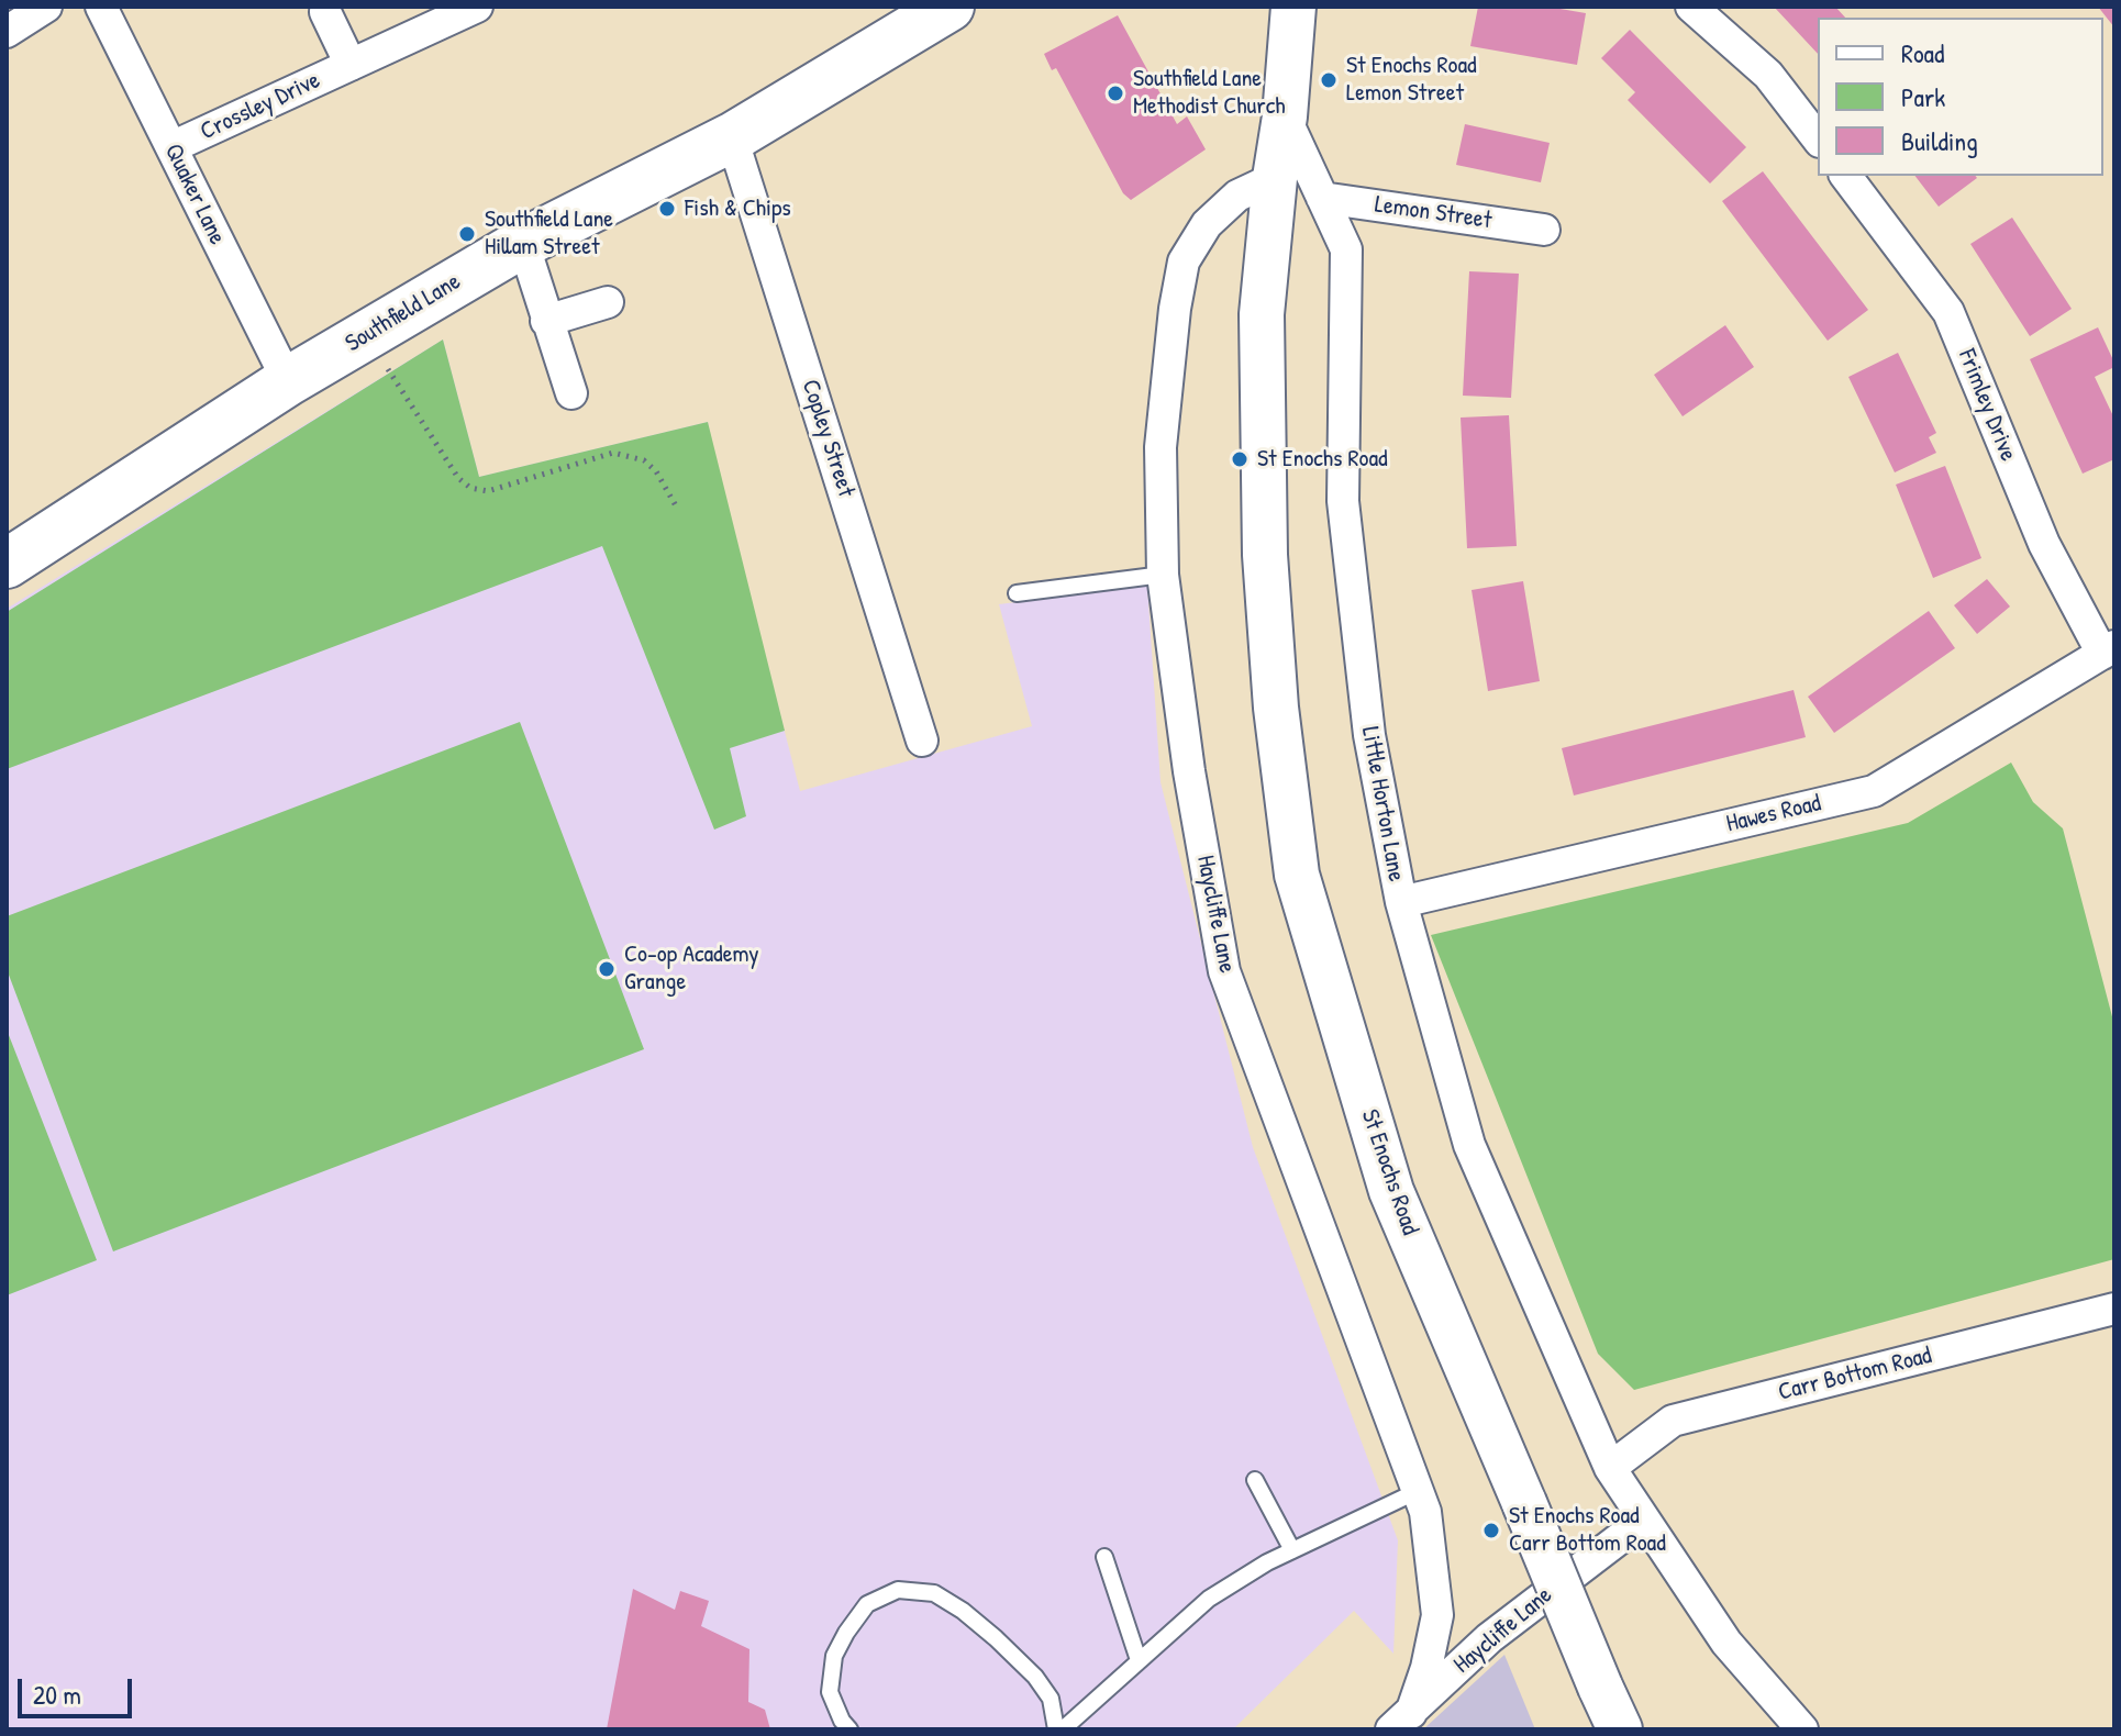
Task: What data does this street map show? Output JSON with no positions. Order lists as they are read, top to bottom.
{
  "streets": {
    "main road": ["Southfield Lane"],
    "street": [
      "Crossley Drive",
      "Quaker Lane",
      "Lemon Street",
      "Frimley Drive",
      "Copley Street",
      "Little Horton Lane",
      "Hawes Road",
      "Haycliffe Lane",
      "St Enochs Road",
      "Carr Bottom Road"
    ]
  },
  "crossings": [
    ["Crossley Drive", "Quaker Lane"],
    ["Quaker Lane", "Southfield Lane"],
    ["Lemon Street", "Little Horton Lane"],
    ["Southfield Lane", "Copley Street"],
    ["Frimley Drive", "Hawes Road"],
    ["Little Horton Lane", "Hawes Road"],
    ["Little Horton Lane", "Haycliffe Lane"],
    ["Little Horton Lane", "St Enochs Road"],
    ["Little Horton Lane", "Carr Bottom Road"],
    ["Haycliffe Lane", "St Enochs Road"]
  ],
  "places": [
    "St Enochs Road Lemon Street",
    "Southfield Lane Methodist Church",
    "Fish & Chips",
    "Southfield Lane Hillam Street",
    "St Enochs Road",
    "Co-op Academy Grange",
    "St Enochs Road Carr Bottom Road"
  ],
  "legend": ["Road", "Park", "Building"],
  "scale_bar": "20 m"
}
